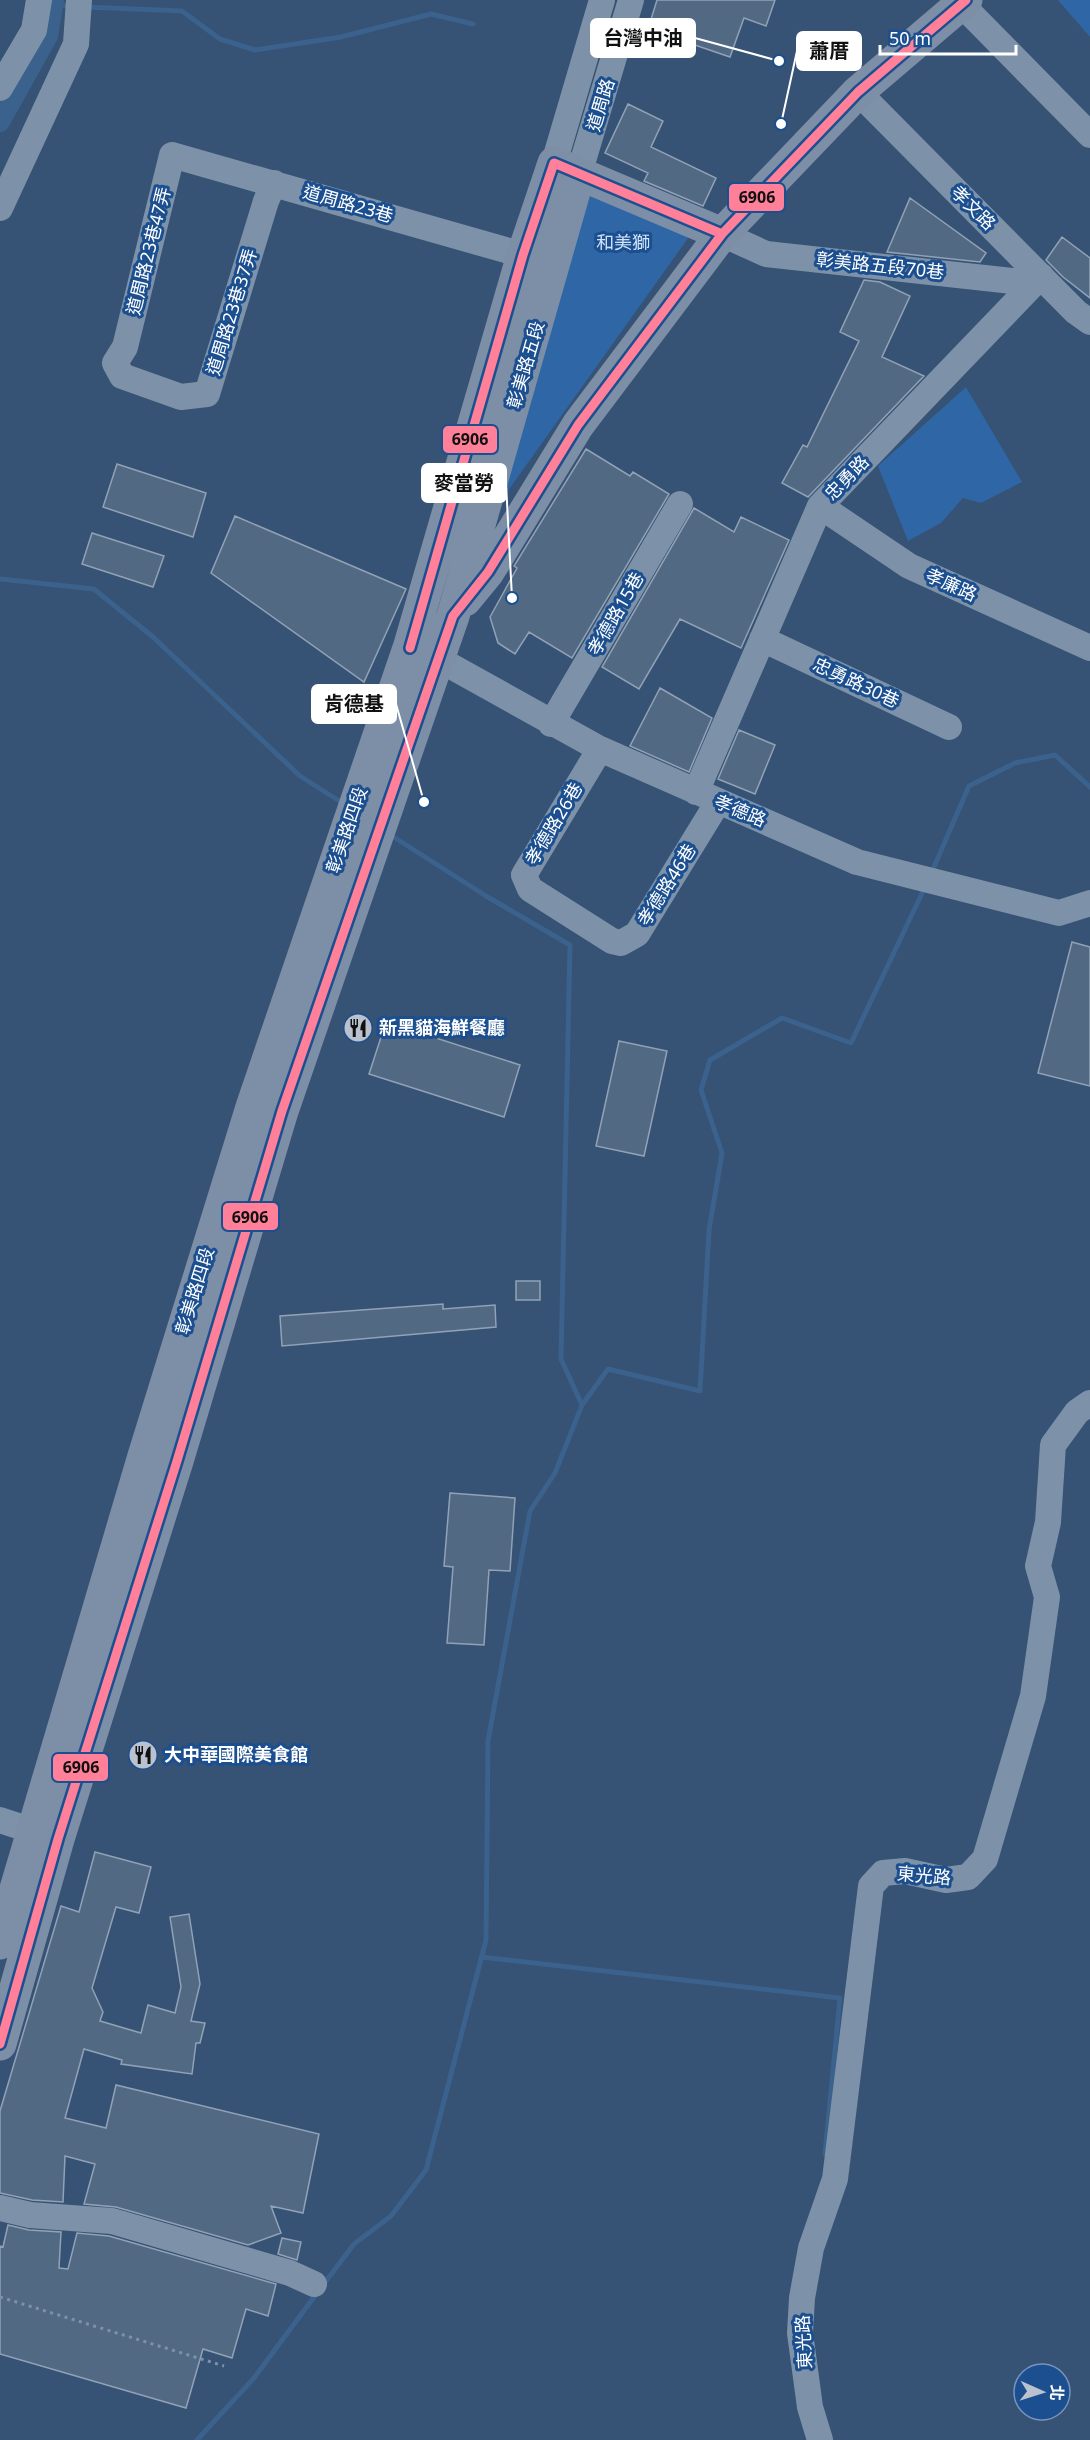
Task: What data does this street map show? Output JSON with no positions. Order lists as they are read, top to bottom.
{
  "streets": {
    "main road": ["彰美路五段", "彰美路四段"],
    "street": [
      "道周路",
      "道周路23巷",
      "孝文路",
      "道周路23巷47弄",
      "彰美路五段70巷",
      "道周路23巷37弄",
      "忠勇路",
      "孝廉路",
      "孝德路15巷",
      "忠勇路30巷",
      "孝德路",
      "孝德路26巷",
      "孝德路46巷",
      "東光路"
    ]
  },
  "crossings": [
    ["道周路", "彰美路五段"],
    ["道周路23巷", "道周路23巷47弄"],
    ["道周路23巷", "道周路23巷37弄"],
    ["道周路23巷", "彰美路五段"],
    ["孝文路", "彰美路五段70巷"],
    ["孝文路", "忠勇路"],
    ["道周路23巷47弄", "道周路23巷37弄"],
    ["彰美路五段70巷", "忠勇路"],
    ["彰美路五段", "孝德路"],
    ["彰美路五段", "彰美路四段"],
    ["忠勇路", "孝廉路"],
    ["忠勇路", "忠勇路30巷"],
    ["忠勇路", "孝德路"],
    ["忠勇路", "孝德路46巷"],
    ["孝德路15巷", "孝德路"],
    ["孝德路", "孝德路26巷"],
    ["孝德路", "彰美路四段"],
    ["孝德路", "孝德路46巷"],
    ["孝德路26巷", "孝德路46巷"]
  ],
  "parks": ["和美獅"],
  "places": {
    "other": [
      "台灣中油",
      "蕭厝",
      "麥當勞",
      "肯德基"
    ],
    "restaurant": ["新黑貓海鮮餐廳", "大中華國際美食館"]
  },
  "lines": ["transit line 6906"],
  "scale_bar": "50 m",
  "north": "right"
}
